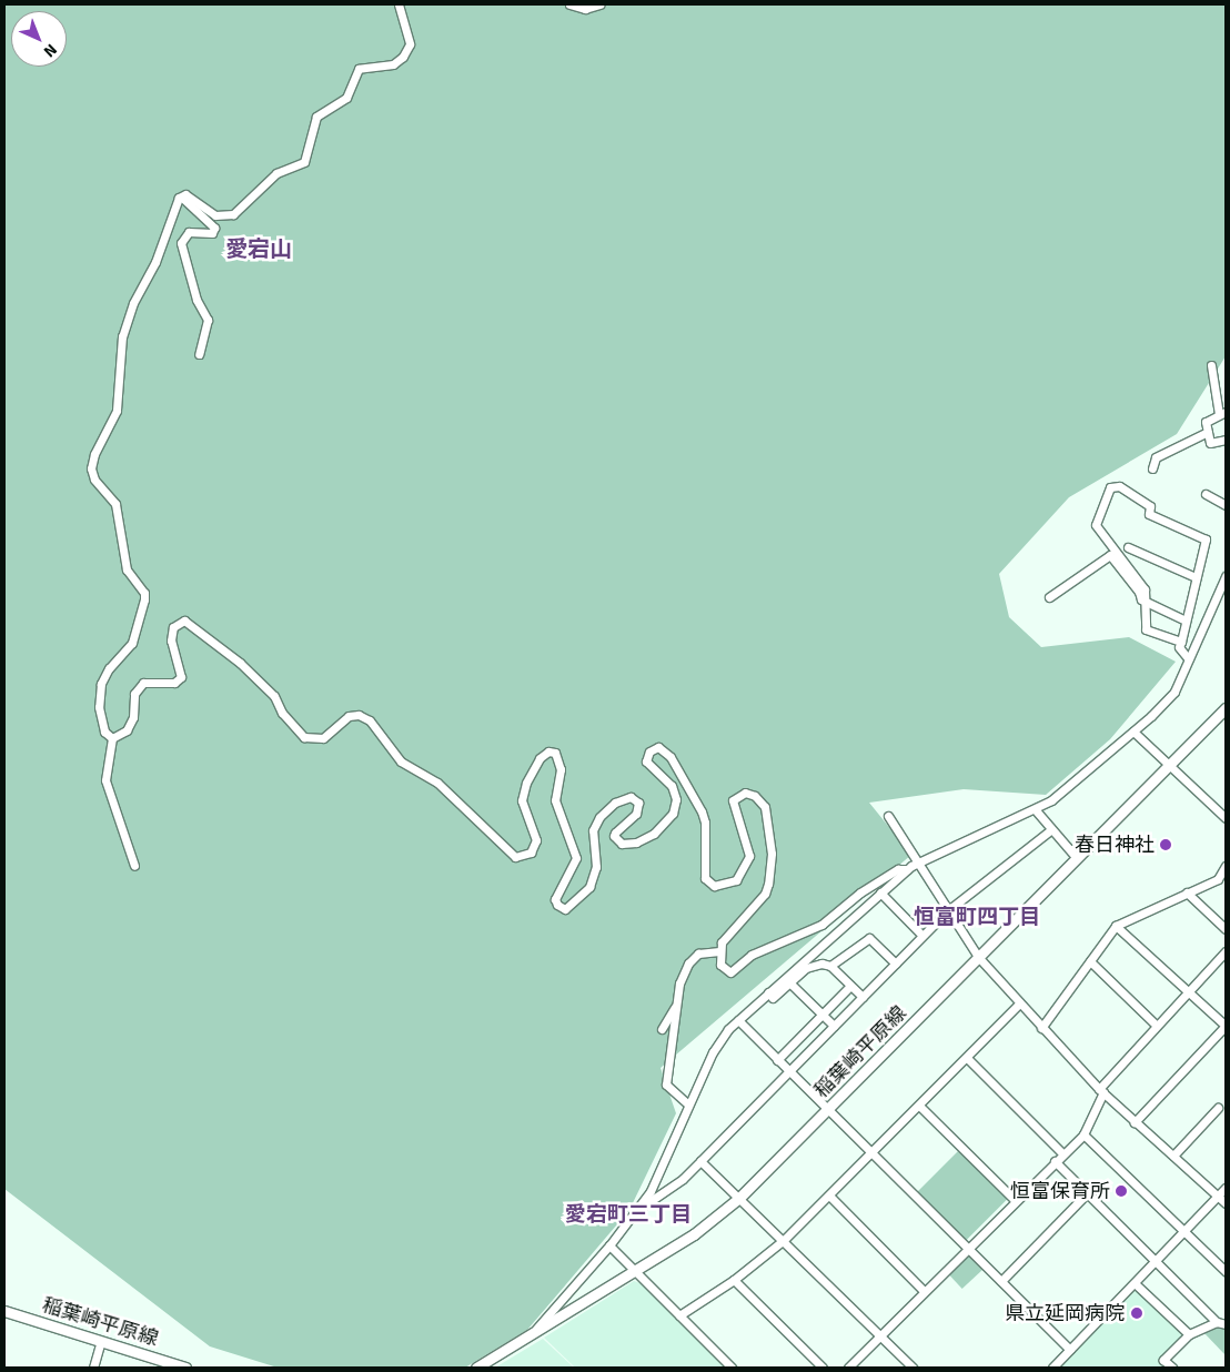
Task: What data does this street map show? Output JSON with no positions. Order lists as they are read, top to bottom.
{
  "streets": {
    "main road": ["稲葉崎平原線"]
  },
  "districts": ["愛宕山", "恒富町四丁目", "愛宕町三丁目"],
  "places": ["春日神社", "恒富保育所", "県立延岡病院"],
  "north": "bottom right"
}
